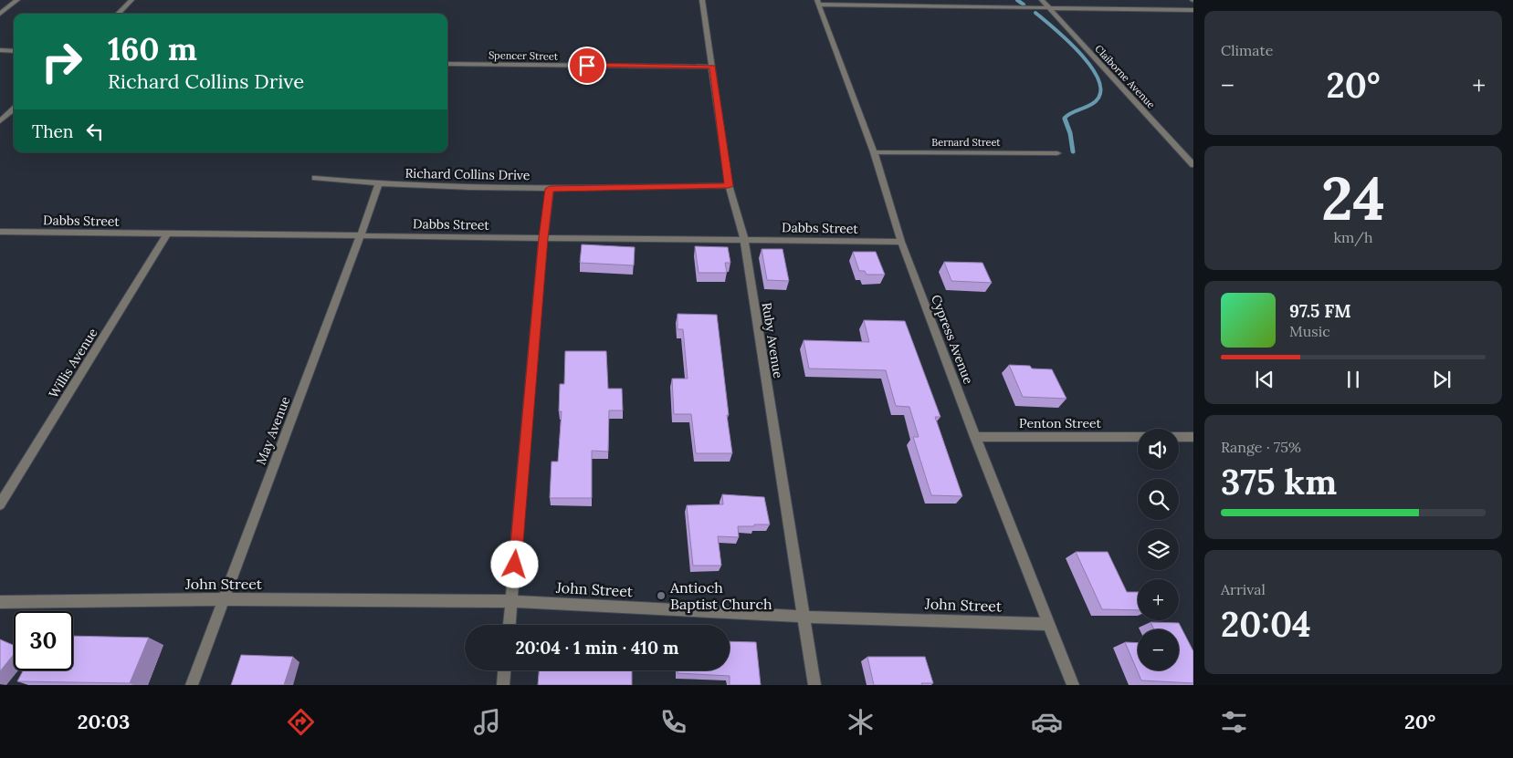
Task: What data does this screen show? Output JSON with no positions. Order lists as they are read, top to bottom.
{
  "streets": {
    "street": [
      "Spencer Street",
      "Claiborne Avenue",
      "Bernard Street",
      "Richard Collins Drive",
      "Dabbs Street",
      "Cypress Avenue",
      "Ruby Avenue",
      "Willis Avenue",
      "Penton Street",
      "May Avenue",
      "John Street"
    ]
  },
  "crossings": [
    ["Spencer Street", "Ruby Avenue"],
    ["Bernard Street", "Cypress Avenue"],
    ["Richard Collins Drive", "Ruby Avenue"],
    ["Richard Collins Drive", "May Avenue"],
    ["Dabbs Street", "Cypress Avenue"],
    ["Dabbs Street", "Ruby Avenue"],
    ["Dabbs Street", "Willis Avenue"],
    ["Dabbs Street", "May Avenue"],
    ["Cypress Avenue", "Penton Street"],
    ["Cypress Avenue", "John Street"],
    ["Ruby Avenue", "John Street"],
    ["May Avenue", "John Street"]
  ],
  "places": ["Antioch Baptist Church"],
  "page": {
    "tile": [
      "Climate",
      ["24", "km/h"],
      ["Range · 75%", "375 km"],
      ["Arrival", "20:04"]
    ],
    "turn": ["160 m", "Richard Collins Drive"],
    "heat": ["−", "20°", "+"],
    "then": "Then",
    "song": ["97.5 FM", "Music"],
    "map_buttons": ["+", "−"],
    "limit": "30",
    "trip": "20:04 · 1 min · 410 m",
    "tabs": ["20:03", "20°"]
  }
}
